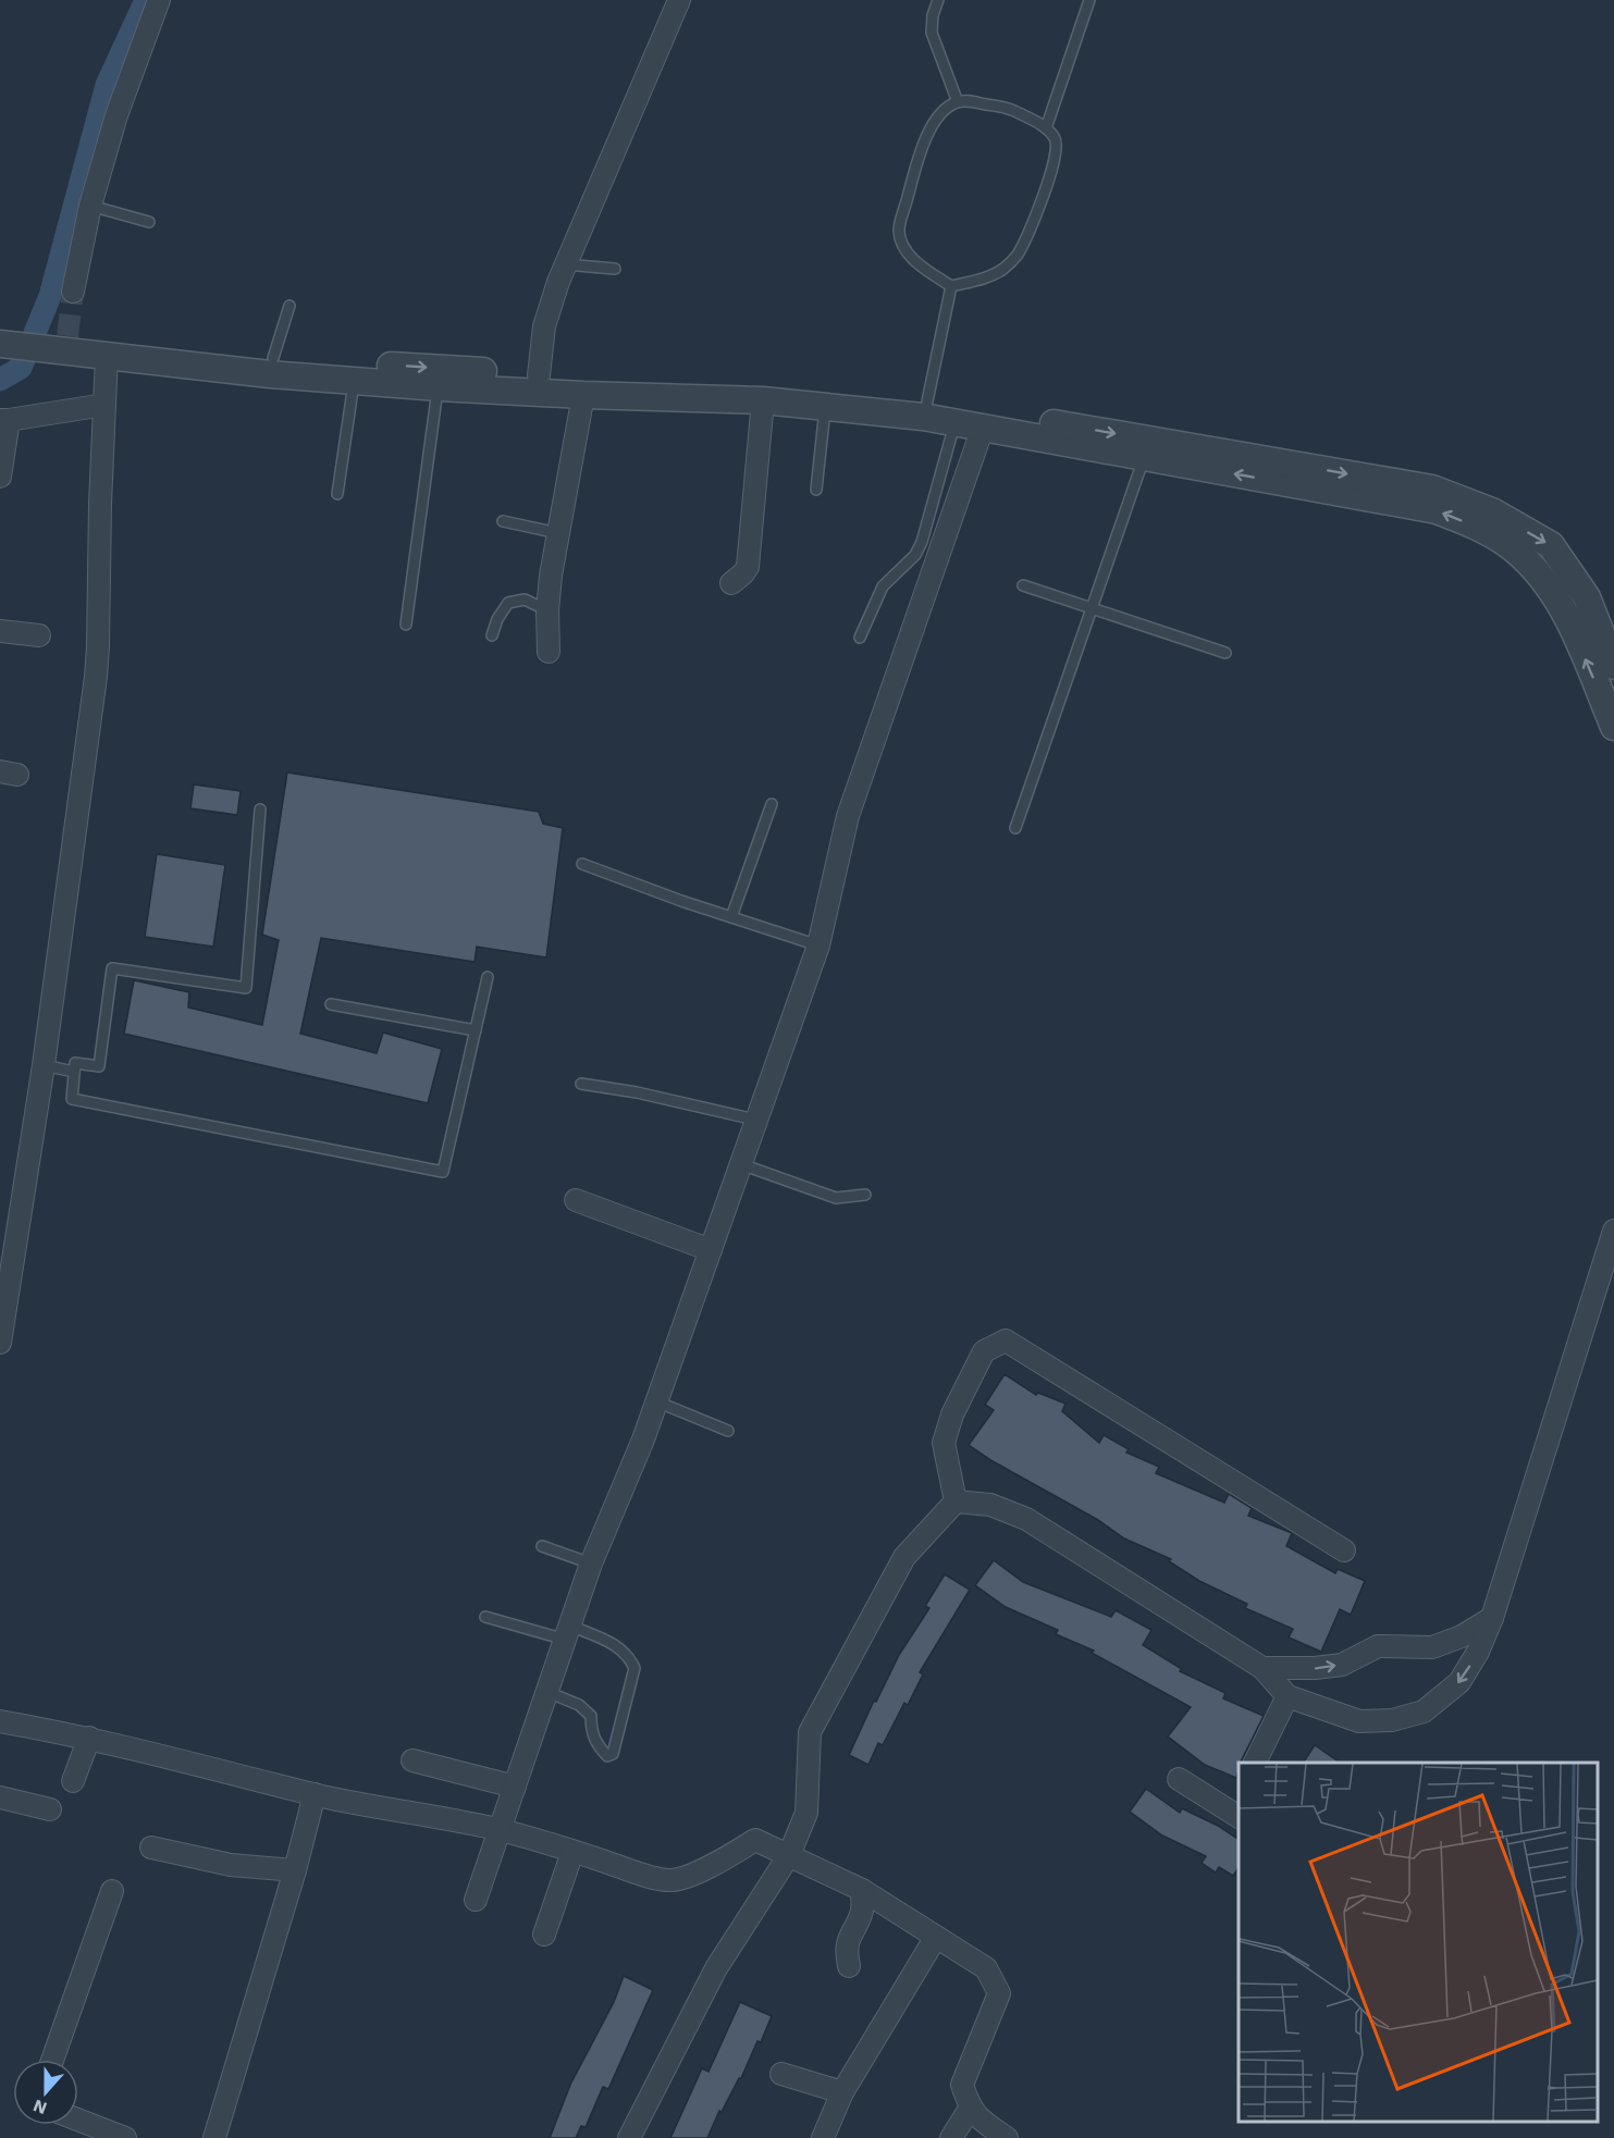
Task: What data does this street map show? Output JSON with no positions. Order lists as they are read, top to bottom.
{
  "north": "bottom"
}
